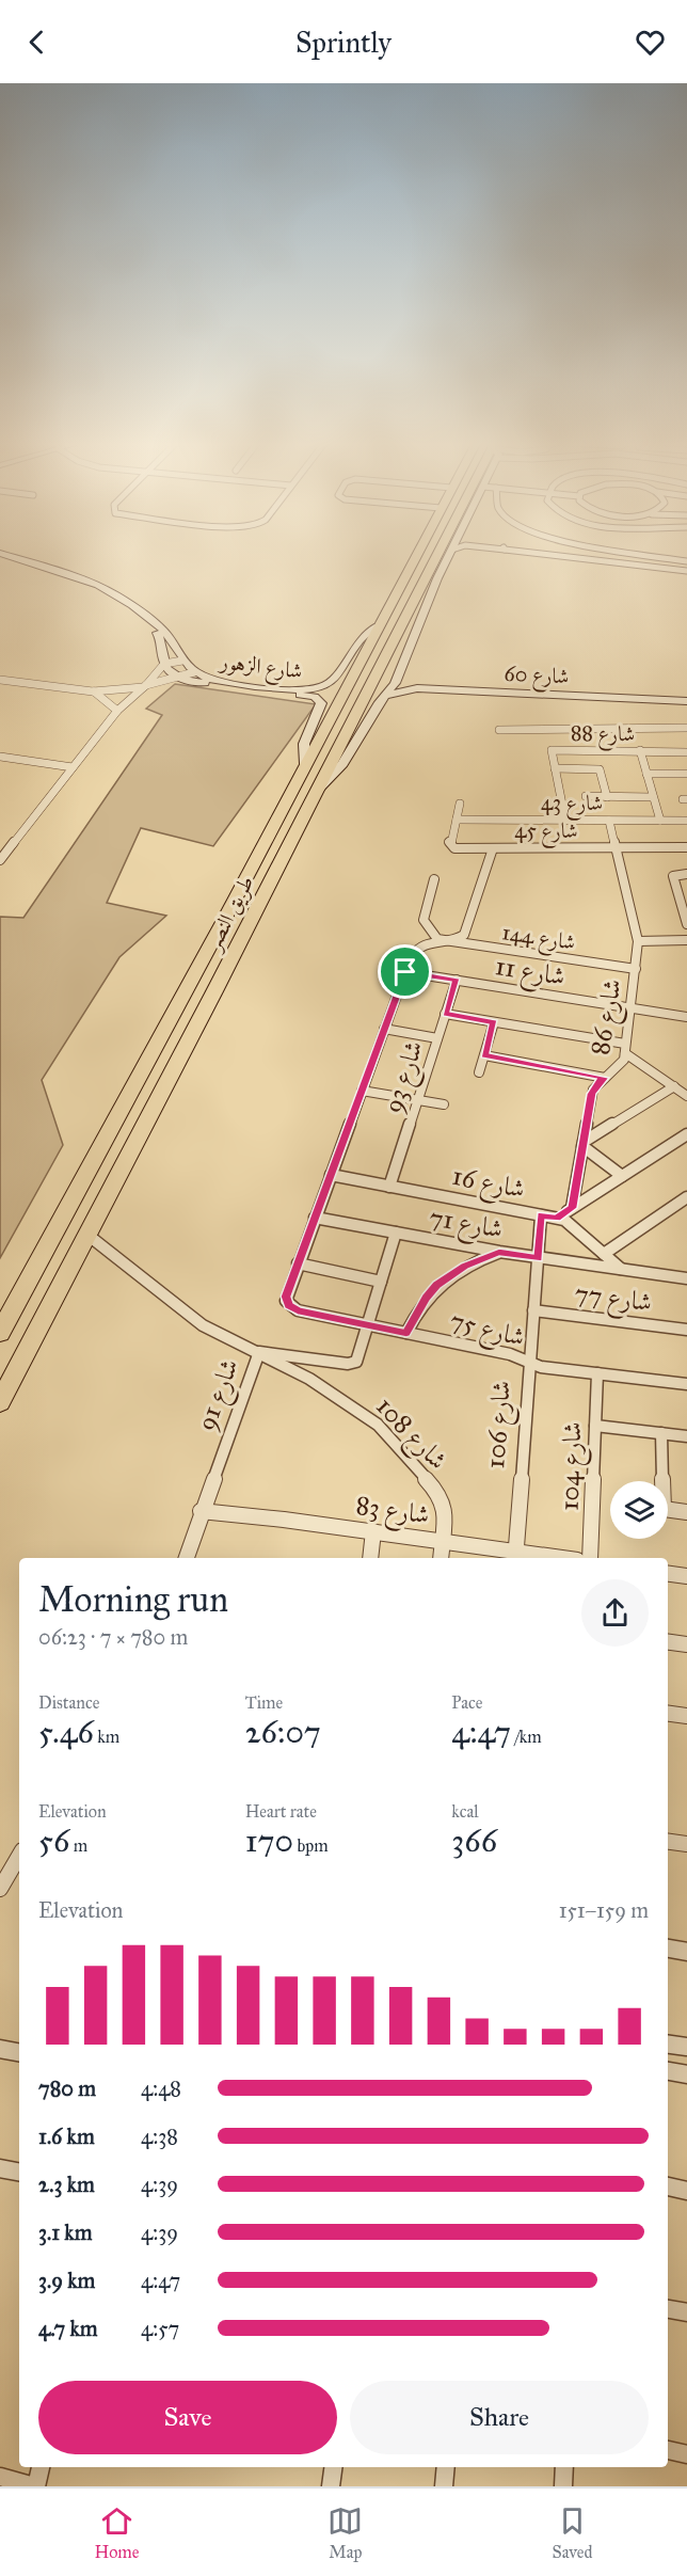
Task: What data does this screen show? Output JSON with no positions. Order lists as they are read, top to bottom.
{
  "streets": {
    "highway": ["طريق النصر"],
    "street": [
      "شارع الزهور",
      "شارع 60",
      "شارع 88",
      "شارع 43",
      "شارع 45",
      "شارع 144",
      "شارع 11",
      "شارع 86",
      "شارع 93",
      "شارع 16",
      "شارع 71",
      "شارع 77",
      "شارع 75",
      "شارع 91",
      "شارع 106",
      "شارع 108",
      "شارع 104",
      "شارع 83"
    ]
  },
  "crossings": [
    ["شارع الزهور", "طريق النصر"],
    ["شارع 88", "شارع 43"],
    ["شارع 43", "شارع 45"],
    ["شارع 43", "شارع 86"],
    ["شارع 45", "شارع 86"],
    ["طريق النصر", "شارع 108"],
    ["شارع 144", "شارع 86"],
    ["شارع 11", "شارع 86"],
    ["شارع 11", "شارع 93"],
    ["شارع 93", "شارع 16"],
    ["شارع 16", "شارع 71"],
    ["شارع 16", "شارع 106"],
    ["شارع 71", "شارع 106"],
    ["شارع 77", "شارع 106"],
    ["شارع 75", "شارع 91"],
    ["شارع 75", "شارع 106"],
    ["شارع 75", "شارع 104"],
    ["شارع 91", "شارع 108"],
    ["شارع 91", "شارع 83"],
    ["شارع 106", "شارع 83"],
    ["شارع 108", "شارع 83"]
  ],
  "page": {
    "header": "Sprintly",
    "heading": ["Morning run", "06:23 · 7 × 780 m"],
    "stats": [
      ["Distance", "5.46 km"],
      ["Time", "26:07"],
      ["Pace", "4:47 /km"],
      ["Elevation", "56 m"],
      ["Heart rate", "170 bpm"],
      ["kcal", "366"]
    ],
    "chart": ["Elevation", "151–159 m"],
    "list": [
      {
        "name": "780 m",
        "note": "4:48"
      },
      {
        "name": "1.6 km",
        "note": "4:38"
      },
      {
        "name": "2.3 km",
        "note": "4:39"
      },
      {
        "name": "3.1 km",
        "note": "4:39"
      },
      {
        "name": "3.9 km",
        "note": "4:47"
      },
      {
        "name": "4.7 km",
        "note": "4:57"
      }
    ],
    "buttons": ["Save", "Share"],
    "tabs": ["Home", "Map", "Saved"]
  }
}
